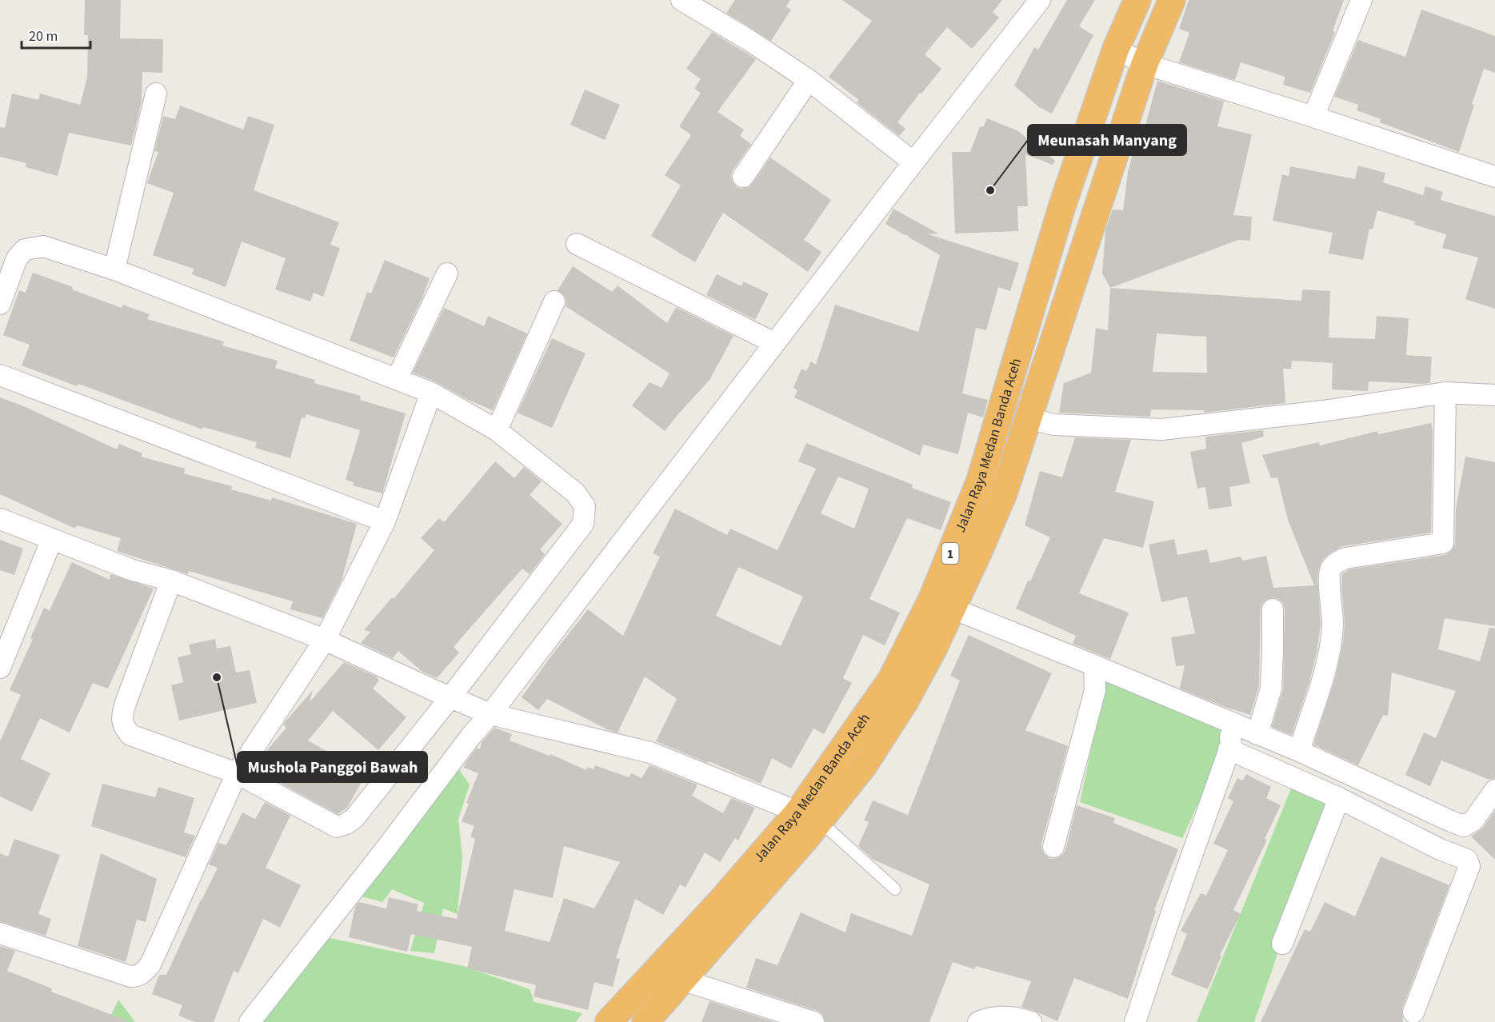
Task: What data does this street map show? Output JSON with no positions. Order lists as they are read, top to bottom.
{
  "streets": {
    "highway": ["Jalan Raya Medan Banda Aceh", "1"]
  },
  "places": ["Meunasah Manyang", "Mushola Panggoi Bawah"],
  "scale_bar": "20 m"
}
